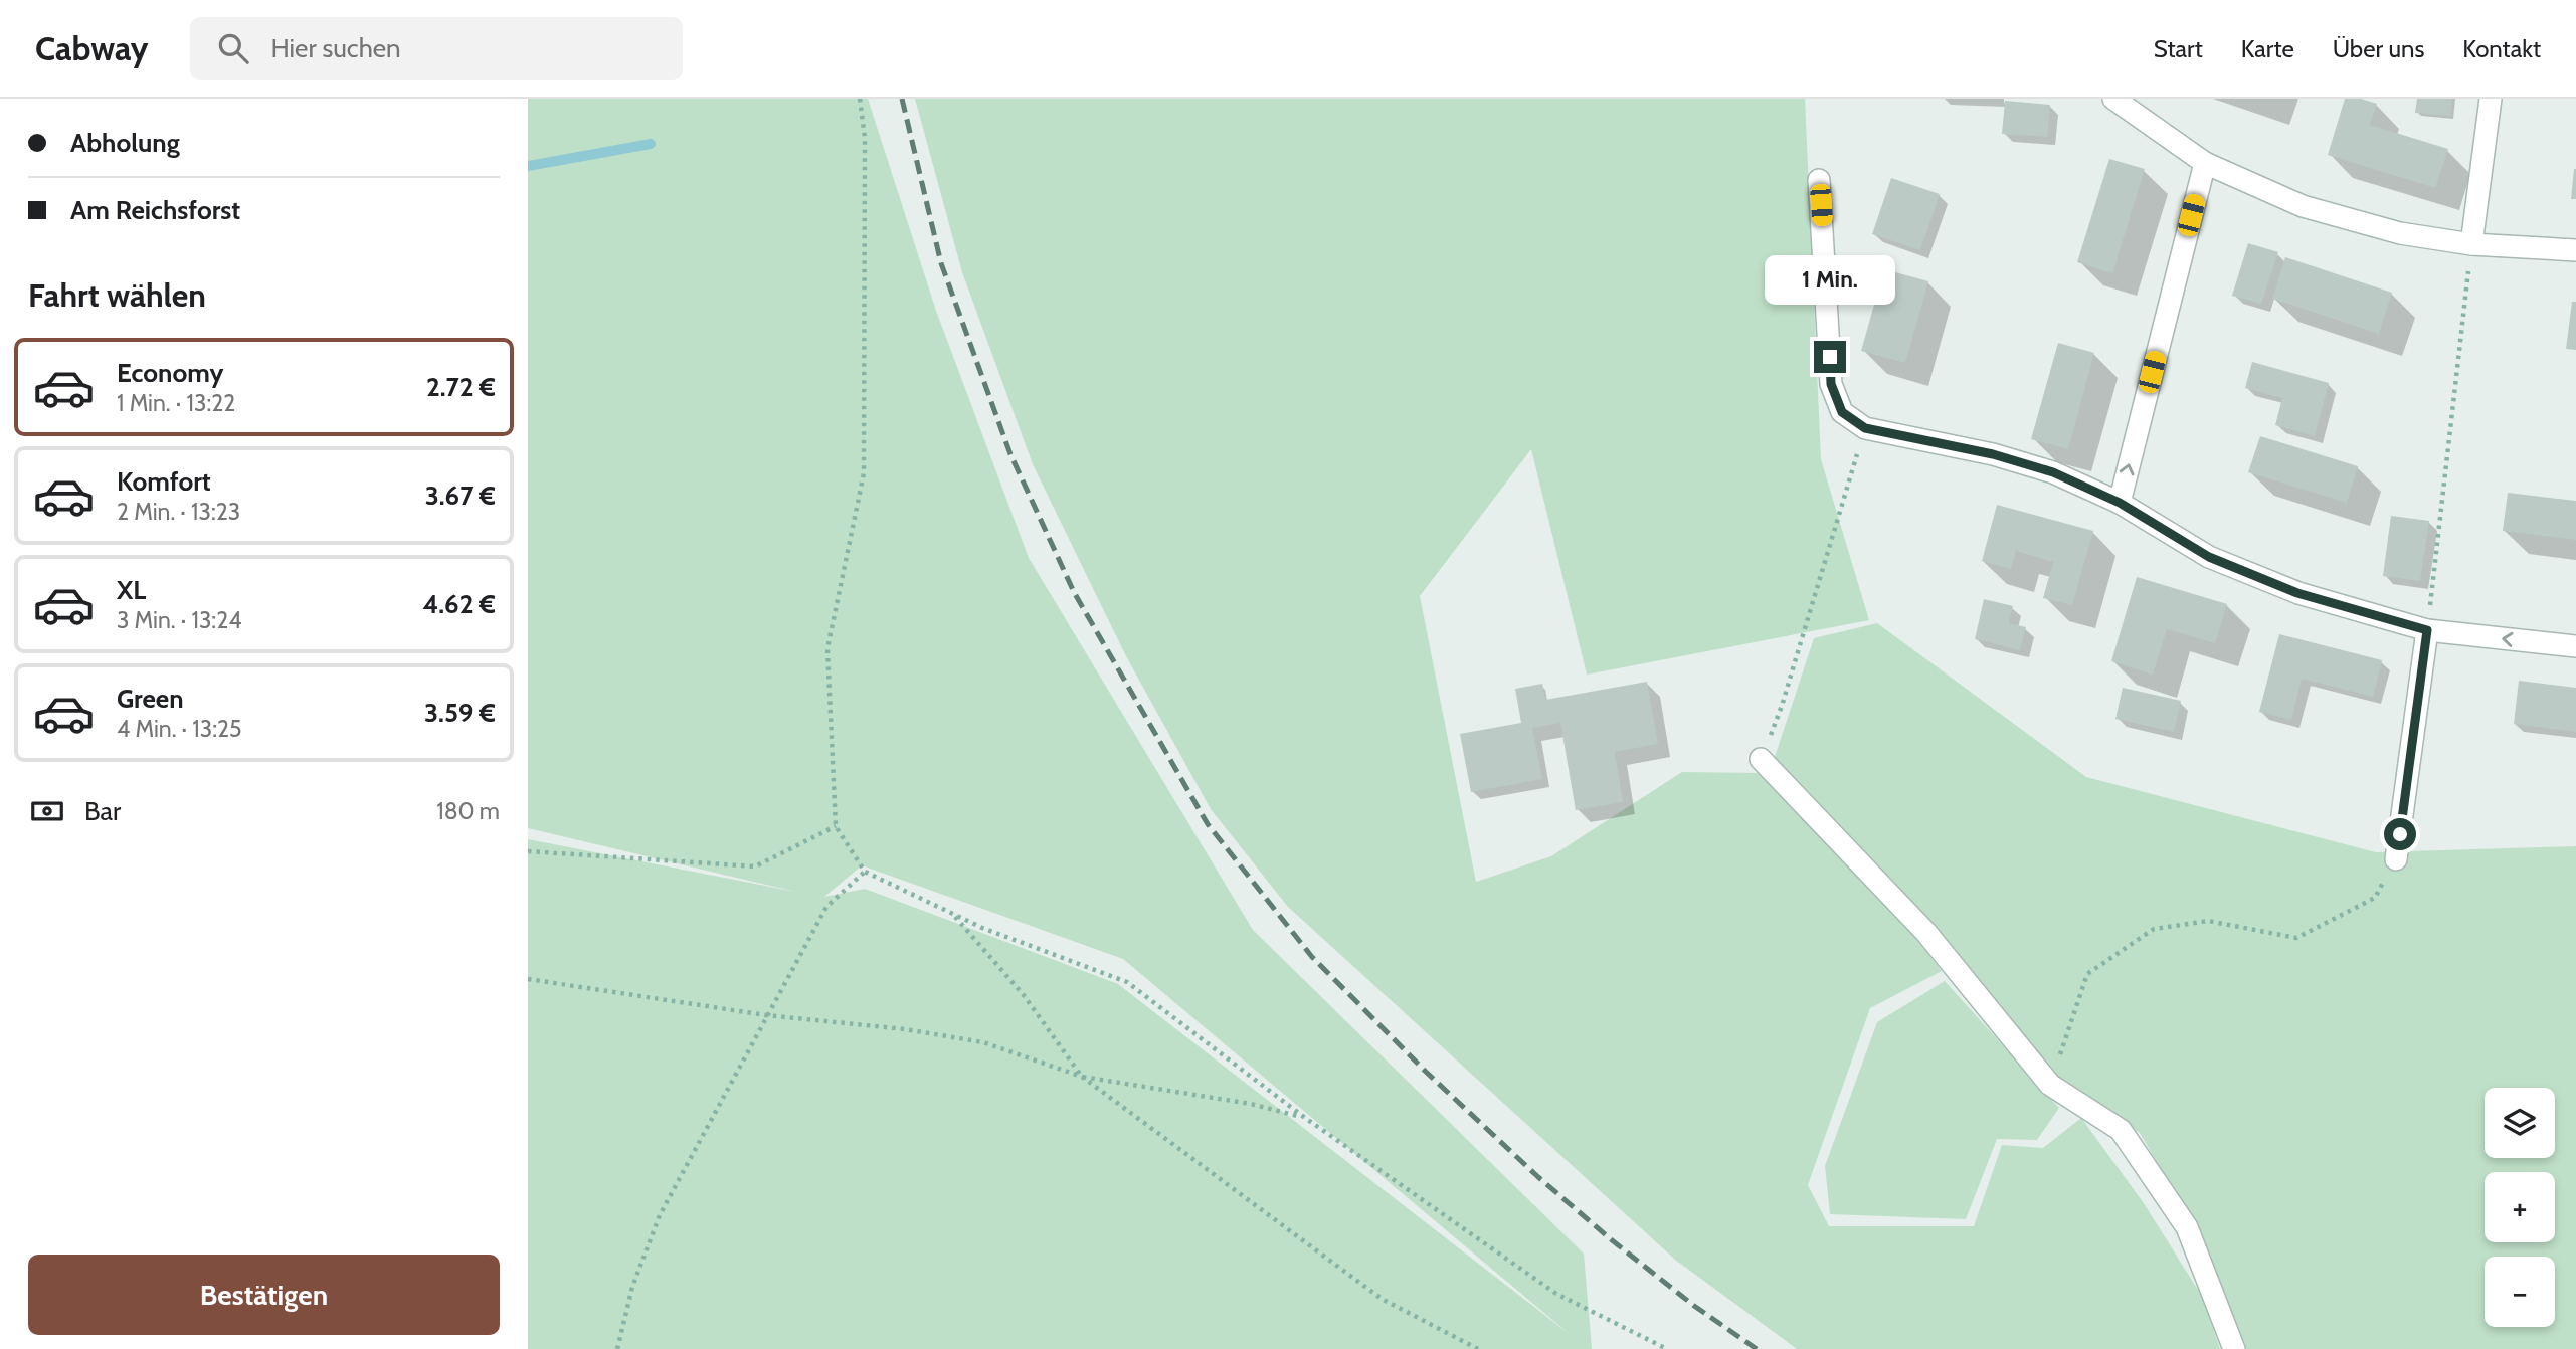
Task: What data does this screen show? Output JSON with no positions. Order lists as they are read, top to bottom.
{
  "page": {
    "header": "Cabway",
    "search": "Hier suchen",
    "nav": [
      "Start",
      "Karte",
      "Über uns",
      "Kontakt"
    ],
    "banner": ["Abholung", "Am Reichsforst"],
    "heading": "Fahrt wählen",
    "bubble": "1 Min.",
    "list": [
      {
        "name": "Economy",
        "note": "1 Min. · 13:22",
        "value": "2.72 €"
      },
      {
        "name": "Komfort",
        "note": "2 Min. · 13:23",
        "value": "3.67 €"
      },
      {
        "name": "XL",
        "note": "3 Min. · 13:24",
        "value": "4.62 €"
      },
      {
        "name": "Green",
        "note": "4 Min. · 13:25",
        "value": "3.59 €"
      }
    ],
    "pay": ["Bar", "180 m"],
    "map_buttons": ["+", "−"],
    "buttons": "Bestätigen"
  }
}
